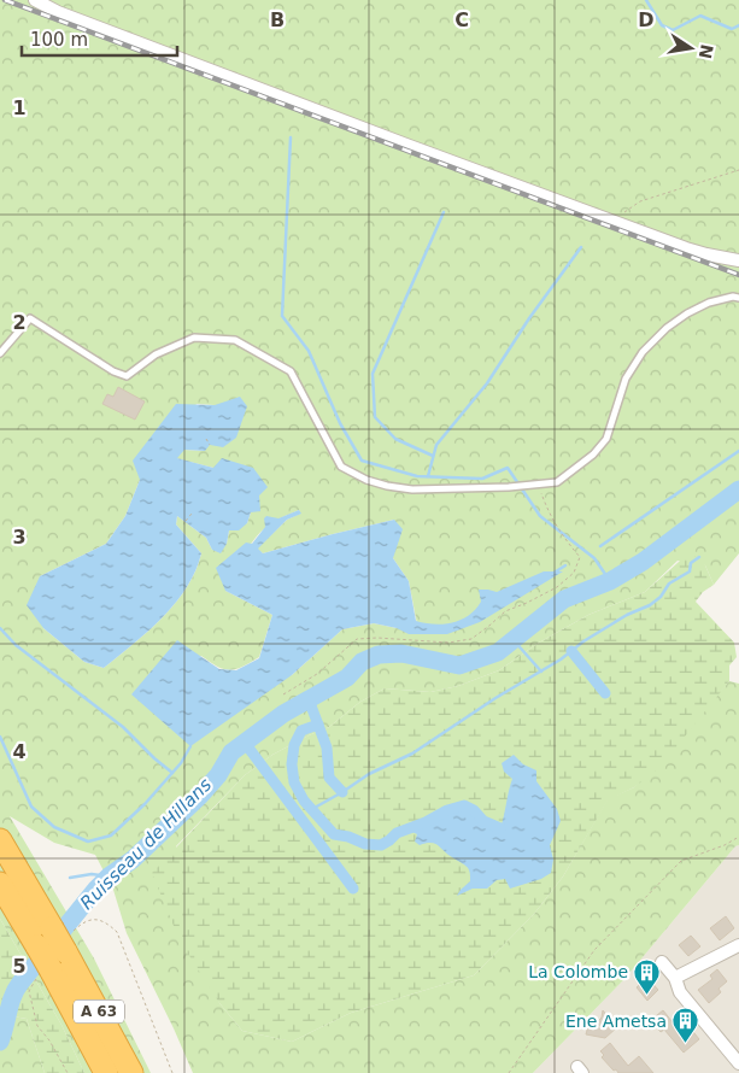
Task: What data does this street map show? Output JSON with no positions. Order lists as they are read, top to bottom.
{
  "streets": {
    "highway": ["A 63"]
  },
  "water": ["Ruisseau de Hillans"],
  "places": {
    "building": ["La Colombe", "Ene Ametsa"]
  },
  "scale_bar": "100 m",
  "north": "right",
  "grid": {
    "columns": ["B", "C", "D"],
    "rows": [
      "1",
      "2",
      "3",
      "4",
      "5"
    ]
  }
}
